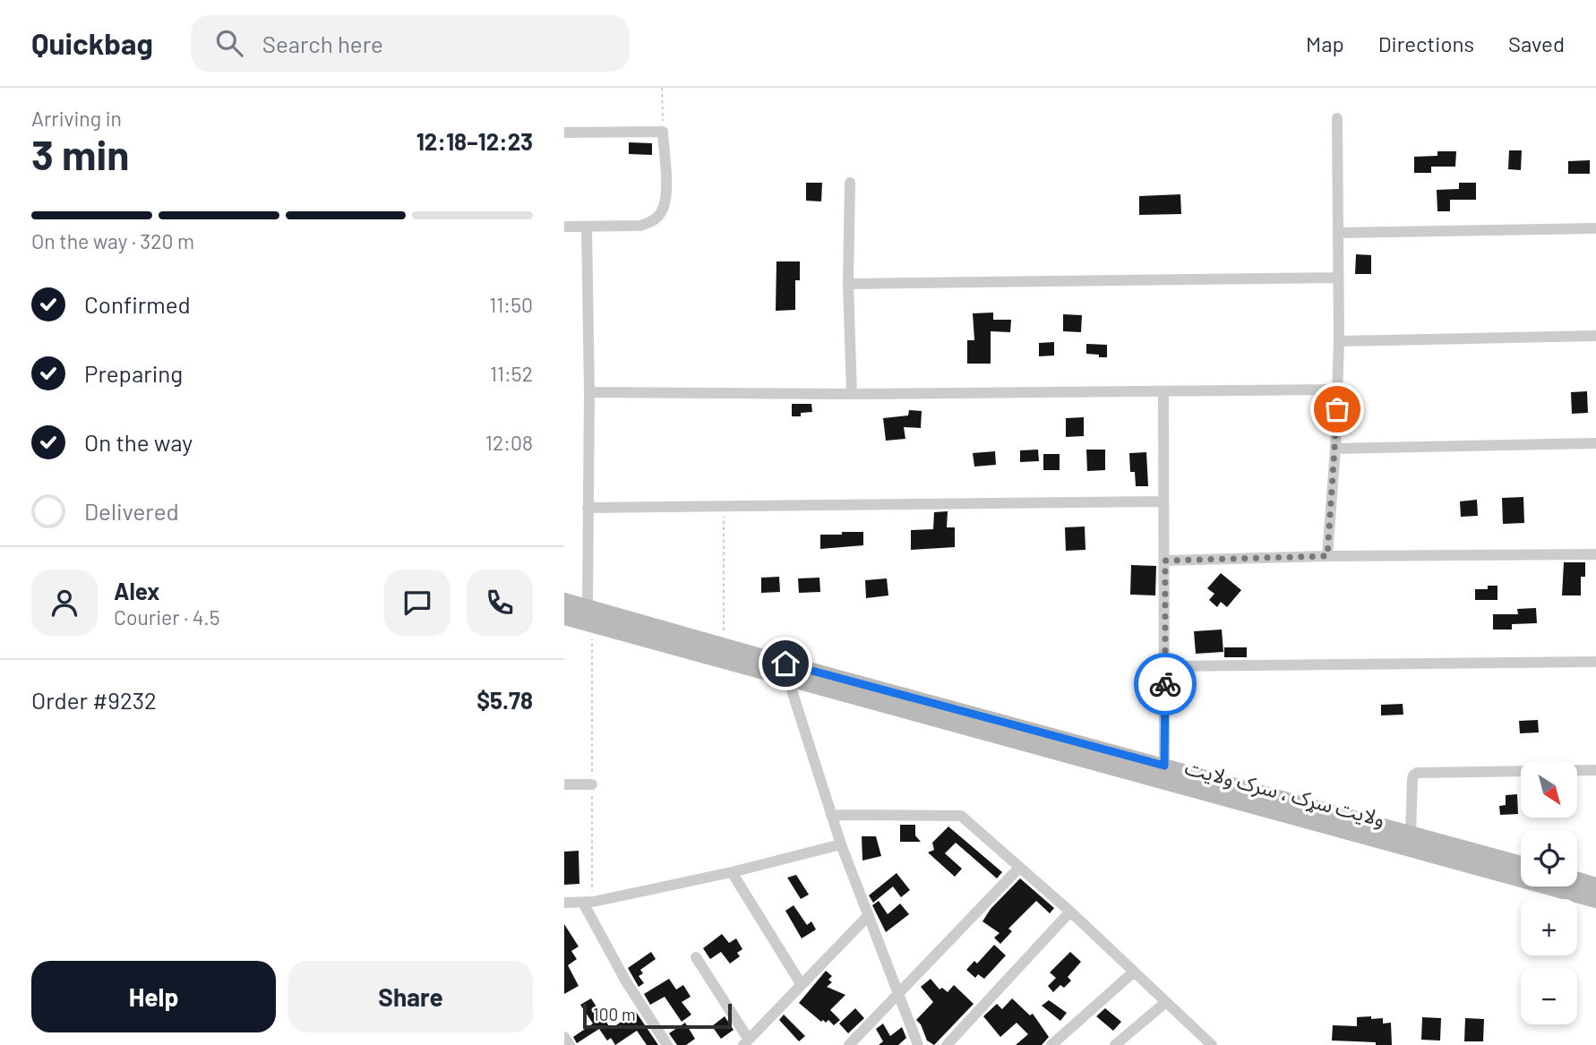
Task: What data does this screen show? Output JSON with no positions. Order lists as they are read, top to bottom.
{
  "streets": {
    "main road": ["ولایت سړک ، سرک ولایت"]
  },
  "scale_bar": "100 m",
  "north": "bottom right",
  "page": {
    "header": "Quickbag",
    "search": "Search here",
    "nav": ["Map", "Directions", "Saved"],
    "heading": ["3 min", "Arriving in", "12:18–12:23"],
    "panel": [
      "Alex",
      "Courier · 4.5",
      "Order #9232",
      "$5.78"
    ],
    "bar": "On the way · 320 m",
    "list": [
      ["Confirmed", "11:50"],
      ["Preparing", "11:52"],
      ["On the way", "12:08"],
      "Delivered"
    ],
    "map_buttons": ["+", "−"],
    "buttons": ["Help", "Share"],
    "scale": "100 m"
  }
}
